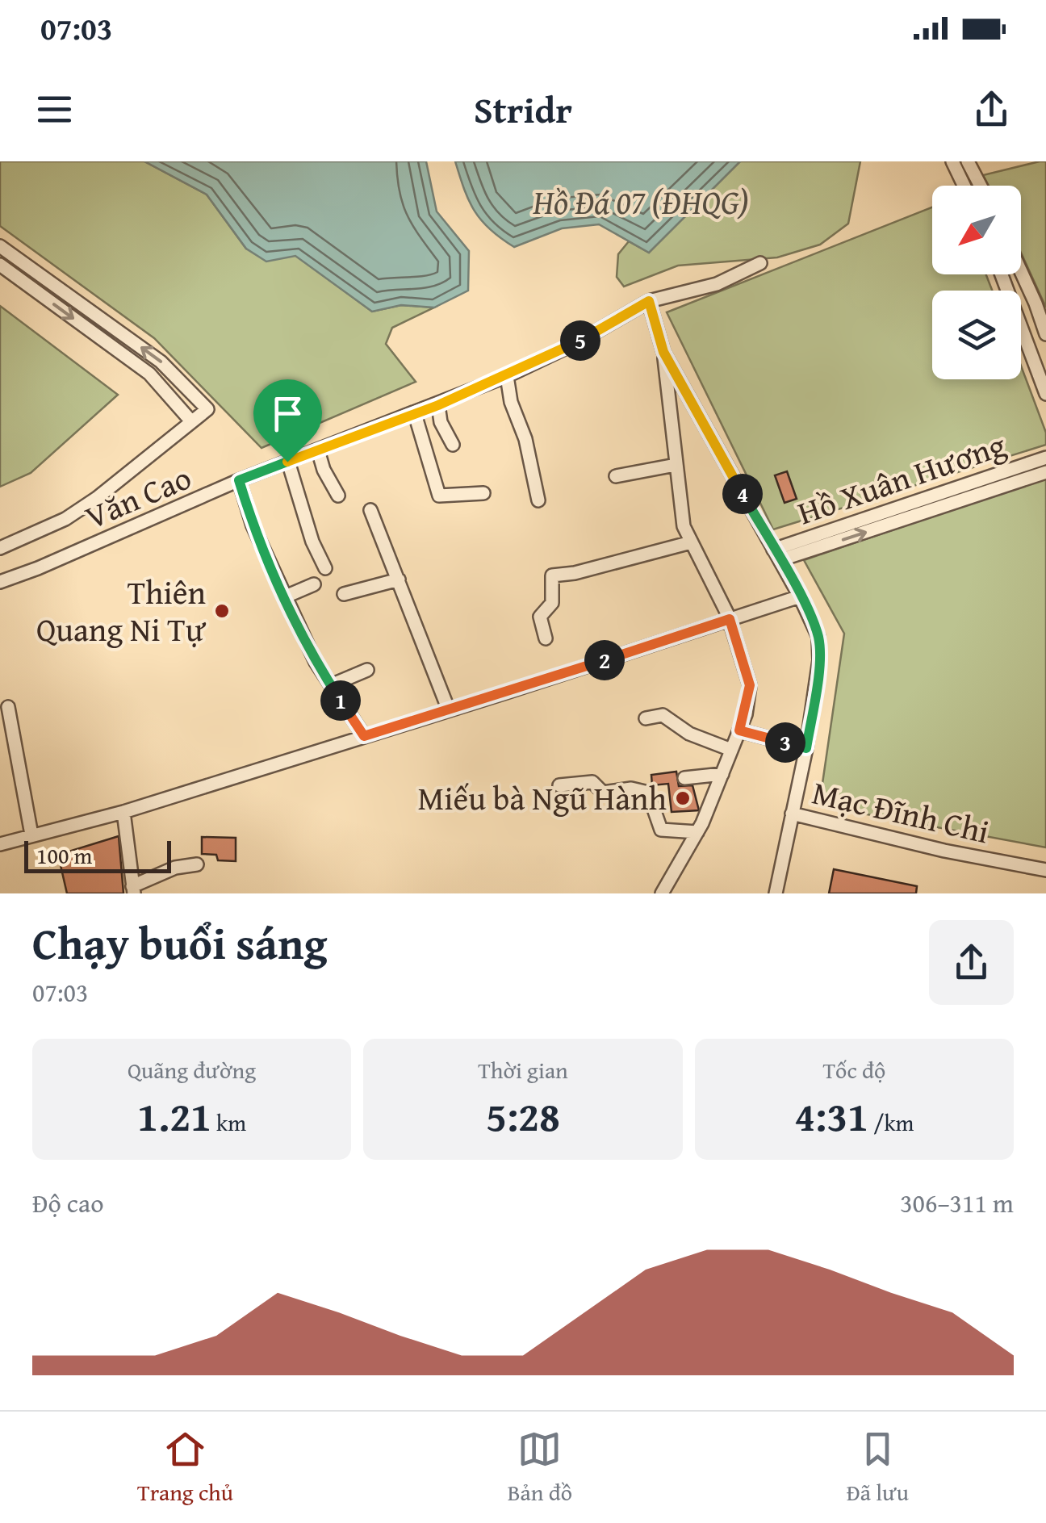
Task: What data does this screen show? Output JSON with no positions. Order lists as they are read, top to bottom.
{
  "streets": {
    "street": ["Hồ Xuân Hương", "Văn Cao", "Mạc Đĩnh Chi"]
  },
  "water": ["Hồ Đá 07 (ĐHQG)"],
  "places": ["Thiên Quang Ni Tự", "Miếu bà Ngũ Hành"],
  "scale_bar": "100 m",
  "north": "bottom left",
  "page": {
    "status": "07:03",
    "header": "Stridr",
    "pins": [
      "5",
      "4",
      "2",
      "1",
      "3"
    ],
    "scale": "100 m",
    "heading": ["Chạy buổi sáng", "07:03"],
    "stats": [
      ["Quãng đường", "1.21 km"],
      ["Thời gian", "5:28"],
      ["Tốc độ", "4:31 /km"]
    ],
    "chart": ["Độ cao", "306–311 m"],
    "tabs": ["Trang chủ", "Bản đồ", "Đã lưu"]
  }
}
